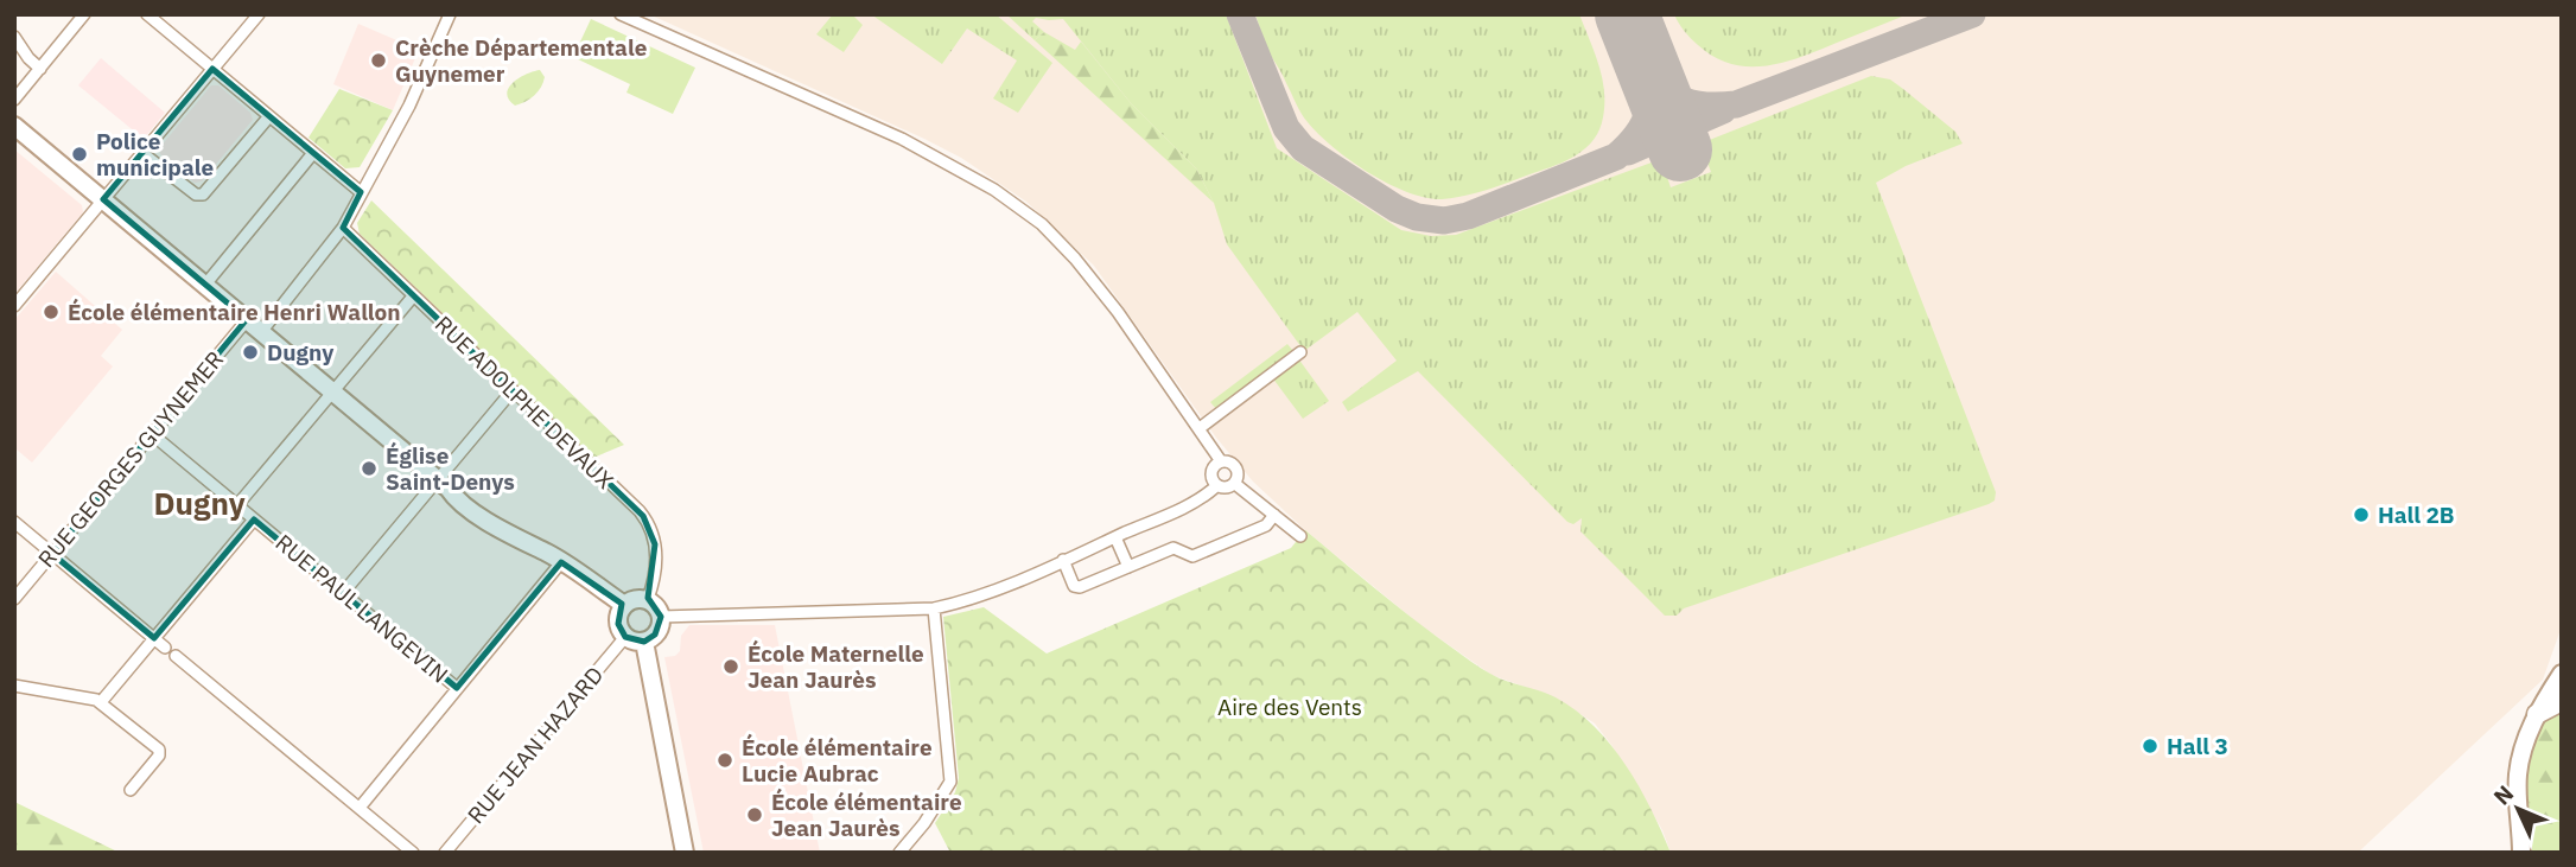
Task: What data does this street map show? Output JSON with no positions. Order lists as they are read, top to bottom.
{
  "streets": {
    "street": [
      "RUE ADOLPHE DEVAUX",
      "RUE GEORGES GUYNEMER",
      "RUE PAUL LANGEVIN",
      "RUE JEAN HAZARD"
    ]
  },
  "crossings": [
    ["RUE ADOLPHE DEVAUX", "RUE GEORGES GUYNEMER"],
    ["RUE ADOLPHE DEVAUX", "RUE JEAN HAZARD"],
    ["RUE GEORGES GUYNEMER", "RUE PAUL LANGEVIN"]
  ],
  "districts": ["Dugny"],
  "parks": ["Aire des Vents"],
  "places": [
    "Crèche Départementale Guynemer",
    "Police municipale",
    "École élémentaire Henri Wallon",
    "Dugny",
    "Église Saint-Denys",
    "Hall 2B",
    "École Maternelle Jean Jaurès",
    "Hall 3",
    "École élémentaire Lucie Aubrac",
    "École élémentaire Jean Jaurès"
  ],
  "north": "top left"
}
